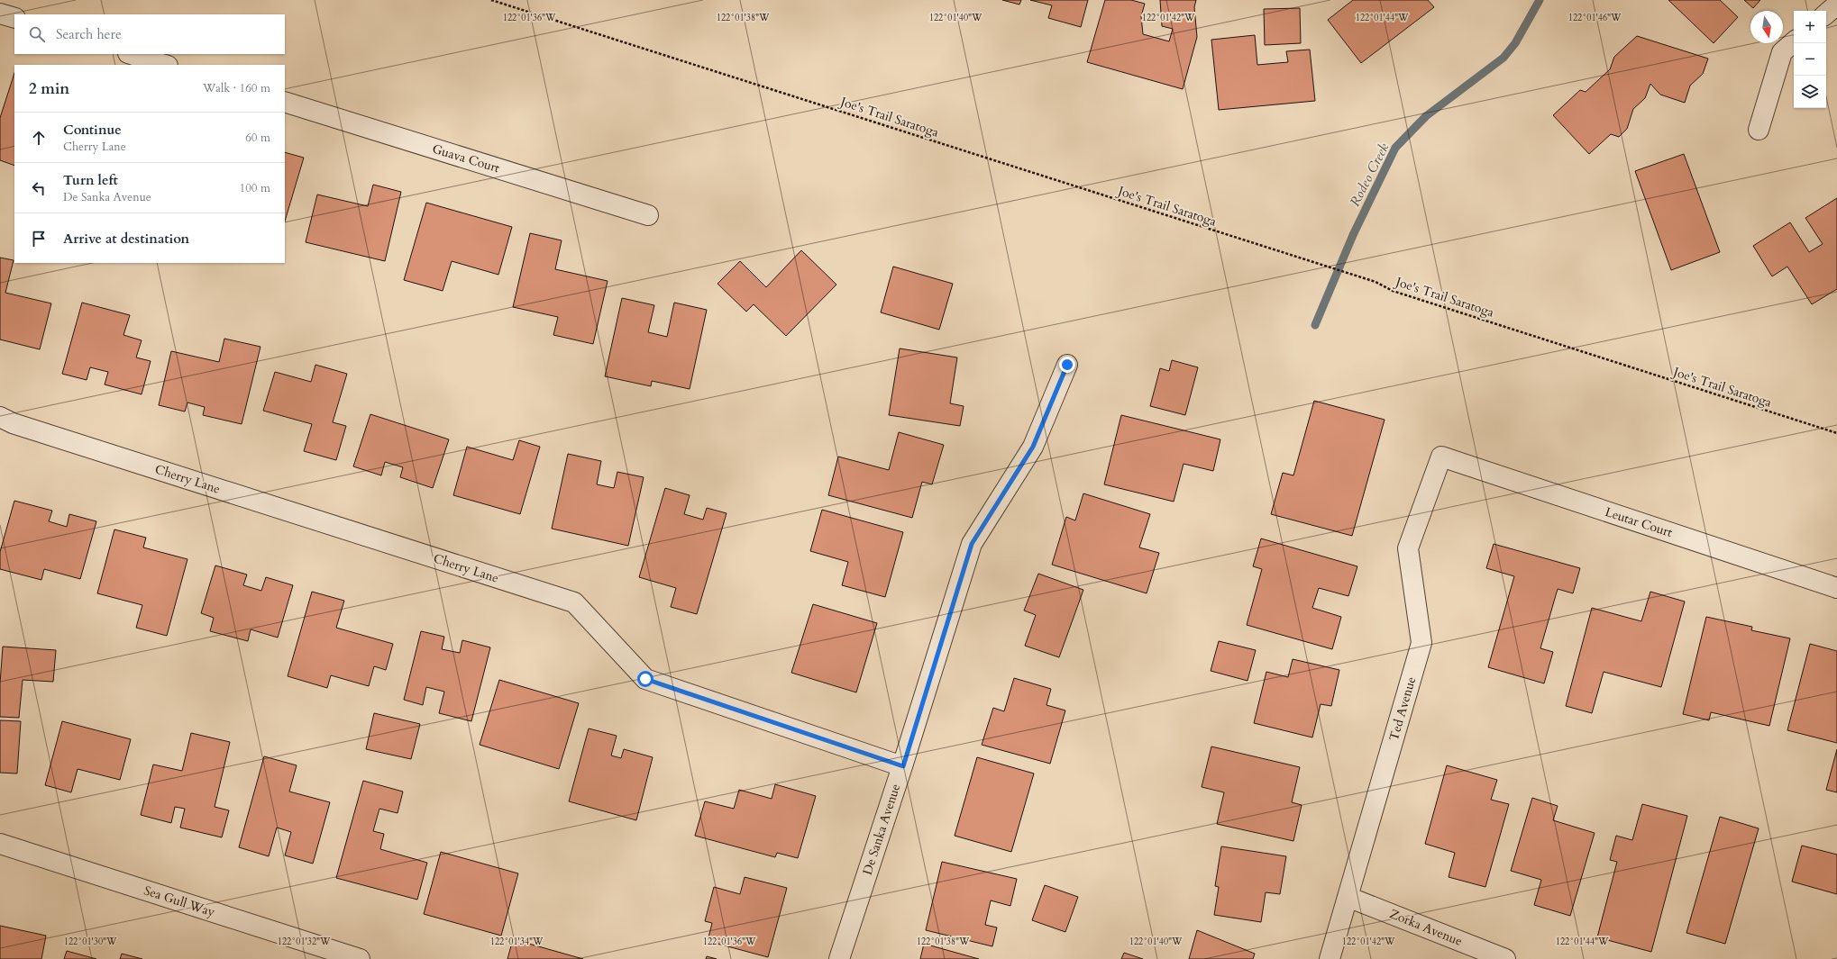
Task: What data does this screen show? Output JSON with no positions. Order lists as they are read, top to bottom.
{
  "streets": {
    "street": [
      "Guava Court",
      "Cherry Lane",
      "Leutar Court",
      "Ted Avenue",
      "De Sanka Avenue",
      "Sea Gull Way",
      "Zorka Avenue"
    ],
    "path": ["Joe's Trail Saratoga"]
  },
  "crossings": [
    ["Cherry Lane", "De Sanka Avenue"],
    ["Leutar Court", "Ted Avenue"],
    ["Ted Avenue", "Zorka Avenue"]
  ],
  "water": ["Rodeo Creek"],
  "north": "bottom",
  "page": {
    "map_buttons": ["+", "−"],
    "search": "Search here",
    "heading": ["2 min", "Walk · 160 m"],
    "list": [
      ["Continue", "Cherry Lane", "60 m"],
      ["Turn left", "De Sanka Avenue", "100 m"],
      "Arrive at destination"
    ]
  },
  "coordinates": [
    "122°01'36\"W",
    "122°01'38\"W",
    "122°01'40\"W",
    "122°01'42\"W",
    "122°01'44\"W",
    "122°01'46\"W",
    "122°01'30\"W",
    "122°01'32\"W",
    "122°01'34\"W"
  ]
}
